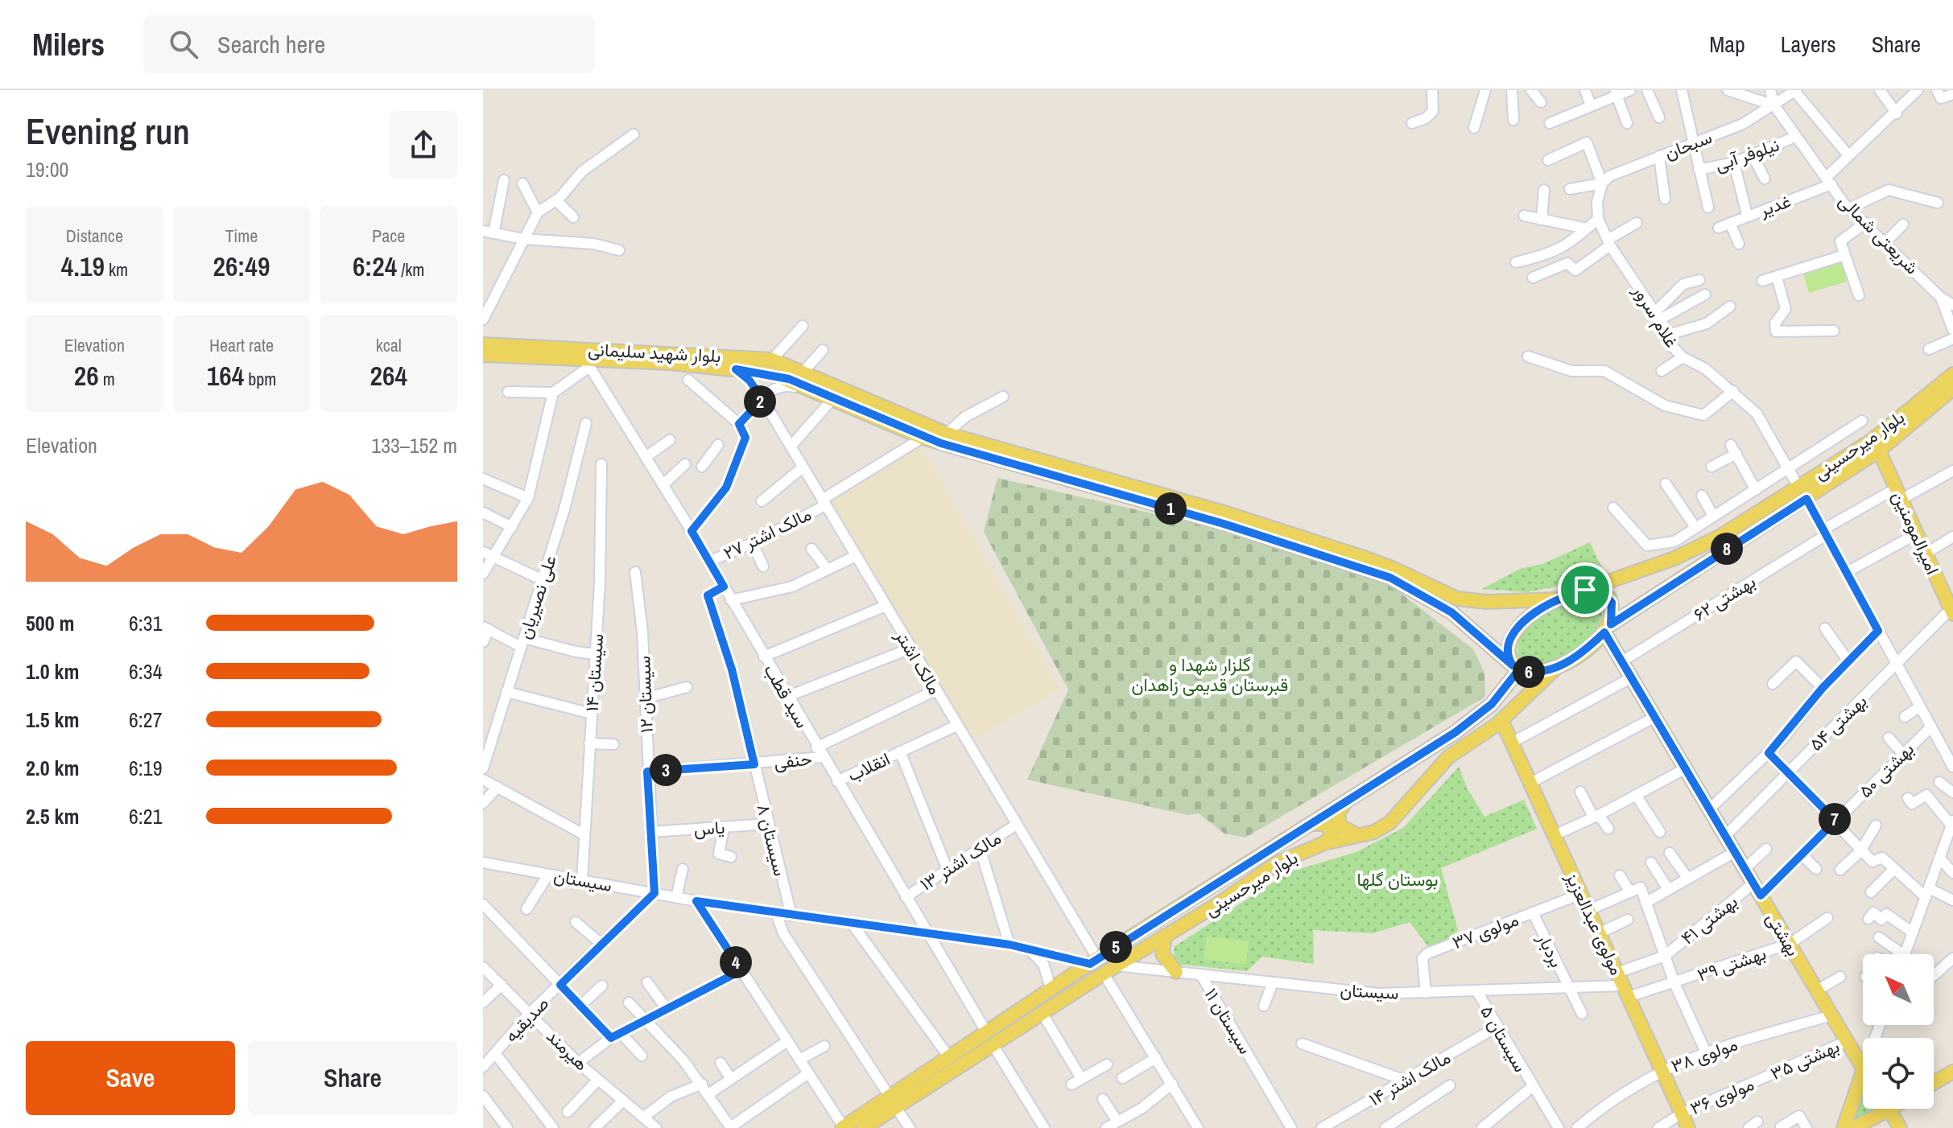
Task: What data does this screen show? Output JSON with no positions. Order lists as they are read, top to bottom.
{
  "streets": {
    "main road": [
      "بلوار شهید سلیمانی",
      "بلوار میرحسینی",
      "امیرالمومنین",
      "مولوی عبدالعزیز",
      "بهشتی"
    ],
    "street": [
      "سبحان",
      "نیلوفر آبی",
      "غدیر",
      "شریعتی شمالی",
      "غلام سرور",
      "مالک اشتر ۲۷",
      "علی نصیریان",
      "بهشتی ۶۲",
      "مالک اشتر",
      "سیستان ۱۴",
      "سیستان ۱۲",
      "سید قطب",
      "بهشتی ۵۴",
      "حنفی",
      "انقلاب",
      "بهشتی ۵۰",
      "یاس",
      "سیستان ۸",
      "مالک اشتر ۱۳",
      "سیستان",
      "بهشتی ۴۱",
      "مولوی ۳۷",
      "بردبار",
      "بهشتی ۳۹",
      "صدیقیه",
      "سیستان ۱۱",
      "سیستان ۵",
      "هیرمند",
      "مولوی ۳۸",
      "بهشتی ۳۵",
      "مالک اشتر ۱۴",
      "مولوی ۳۶"
    ]
  },
  "crossings": [
    ["سبحان", "شریعتی شمالی"],
    ["نیلوفر آبی", "شریعتی شمالی"],
    ["غدیر", "شریعتی شمالی"],
    ["غلام سرور", "بلوار میرحسینی"],
    ["بلوار شهید سلیمانی", "بلوار میرحسینی"],
    ["بلوار شهید سلیمانی", "مالک اشتر ۲۷"],
    ["بلوار شهید سلیمانی", "مالک اشتر"],
    ["بلوار شهید سلیمانی", "سید قطب"],
    ["بلوار میرحسینی", "امیرالمومنین"],
    ["بلوار میرحسینی", "مالک اشتر"],
    ["بلوار میرحسینی", "سید قطب"],
    ["بلوار میرحسینی", "سیستان"],
    ["بلوار میرحسینی", "مولوی عبدالعزیز"],
    ["بلوار میرحسینی", "بهشتی"],
    ["امیرالمومنین", "بهشتی ۶۲"],
    ["امیرالمومنین", "بهشتی ۵۴"],
    ["مالک اشتر ۲۷", "مالک اشتر"],
    ["مالک اشتر ۲۷", "سید قطب"],
    ["بهشتی ۶۲", "بهشتی"],
    ["مالک اشتر", "انقلاب"],
    ["مالک اشتر", "مالک اشتر ۱۳"],
    ["مالک اشتر", "سیستان"],
    ["سیستان ۱۴", "سیستان"],
    ["سیستان ۱۲", "حنفی"],
    ["سیستان ۱۲", "یاس"],
    ["سیستان ۱۲", "سیستان"],
    ["سیستان ۱۲", "صدیقیه"],
    ["سید قطب", "حنفی"],
    ["سید قطب", "انقلاب"],
    ["سید قطب", "سیستان ۸"],
    ["سید قطب", "مالک اشتر ۱۳"],
    ["سید قطب", "سیستان"],
    ["بهشتی ۵۴", "بهشتی"],
    ["حنفی", "سیستان ۸"],
    ["بهشتی ۵۰", "بهشتی ۴۱"],
    ["بهشتی ۵۰", "بهشتی"],
    ["یاس", "سیستان ۸"],
    ["سیستان ۸", "سیستان"],
    ["سیستان", "مولوی عبدالعزیز"],
    ["سیستان", "مولوی ۳۷"],
    ["سیستان", "بردبار"],
    ["سیستان", "بهشتی ۳۹"],
    ["سیستان", "صدیقیه"],
    ["سیستان", "سیستان ۱۱"],
    ["سیستان", "سیستان ۵"],
    ["بهشتی ۴۱", "مولوی عبدالعزیز"],
    ["بهشتی ۴۱", "بهشتی"],
    ["مولوی عبدالعزیز", "مولوی ۳۷"],
    ["مولوی عبدالعزیز", "بهشتی ۳۹"],
    ["مولوی عبدالعزیز", "مولوی ۳۸"],
    ["مولوی عبدالعزیز", "مولوی ۳۶"],
    ["مولوی ۳۷", "بردبار"],
    ["بهشتی", "بهشتی ۳۹"],
    ["بهشتی", "مولوی ۳۸"],
    ["بهشتی", "بهشتی ۳۵"],
    ["صدیقیه", "هیرمند"],
    ["سیستان ۵", "مالک اشتر ۱۴"],
    ["بهشتی ۳۵", "مولوی ۳۶"]
  ],
  "parks": ["گلزار شهدا و قبرستان قدیمی زاهدان", "بوستان گلها"],
  "north": "top left",
  "page": {
    "header": "Milers",
    "search": "Search here",
    "nav": ["Map", "Layers", "Share"],
    "heading": ["Evening run", "19:00"],
    "stats": [
      ["Distance", "4.19 km"],
      ["Time", "26:49"],
      ["Pace", "6:24 /km"],
      ["Elevation", "26 m"],
      ["Heart rate", "164 bpm"],
      ["kcal", "264"]
    ],
    "pins": [
      "2",
      "1",
      "8",
      "6",
      "3",
      "7",
      "5",
      "4"
    ],
    "chart": ["Elevation", "133–152 m"],
    "list": [
      {
        "name": "500 m",
        "note": "6:31"
      },
      {
        "name": "1.0 km",
        "note": "6:34"
      },
      {
        "name": "1.5 km",
        "note": "6:27"
      },
      {
        "name": "2.0 km",
        "note": "6:19"
      },
      {
        "name": "2.5 km",
        "note": "6:21"
      }
    ],
    "buttons": ["Save", "Share"]
  }
}
